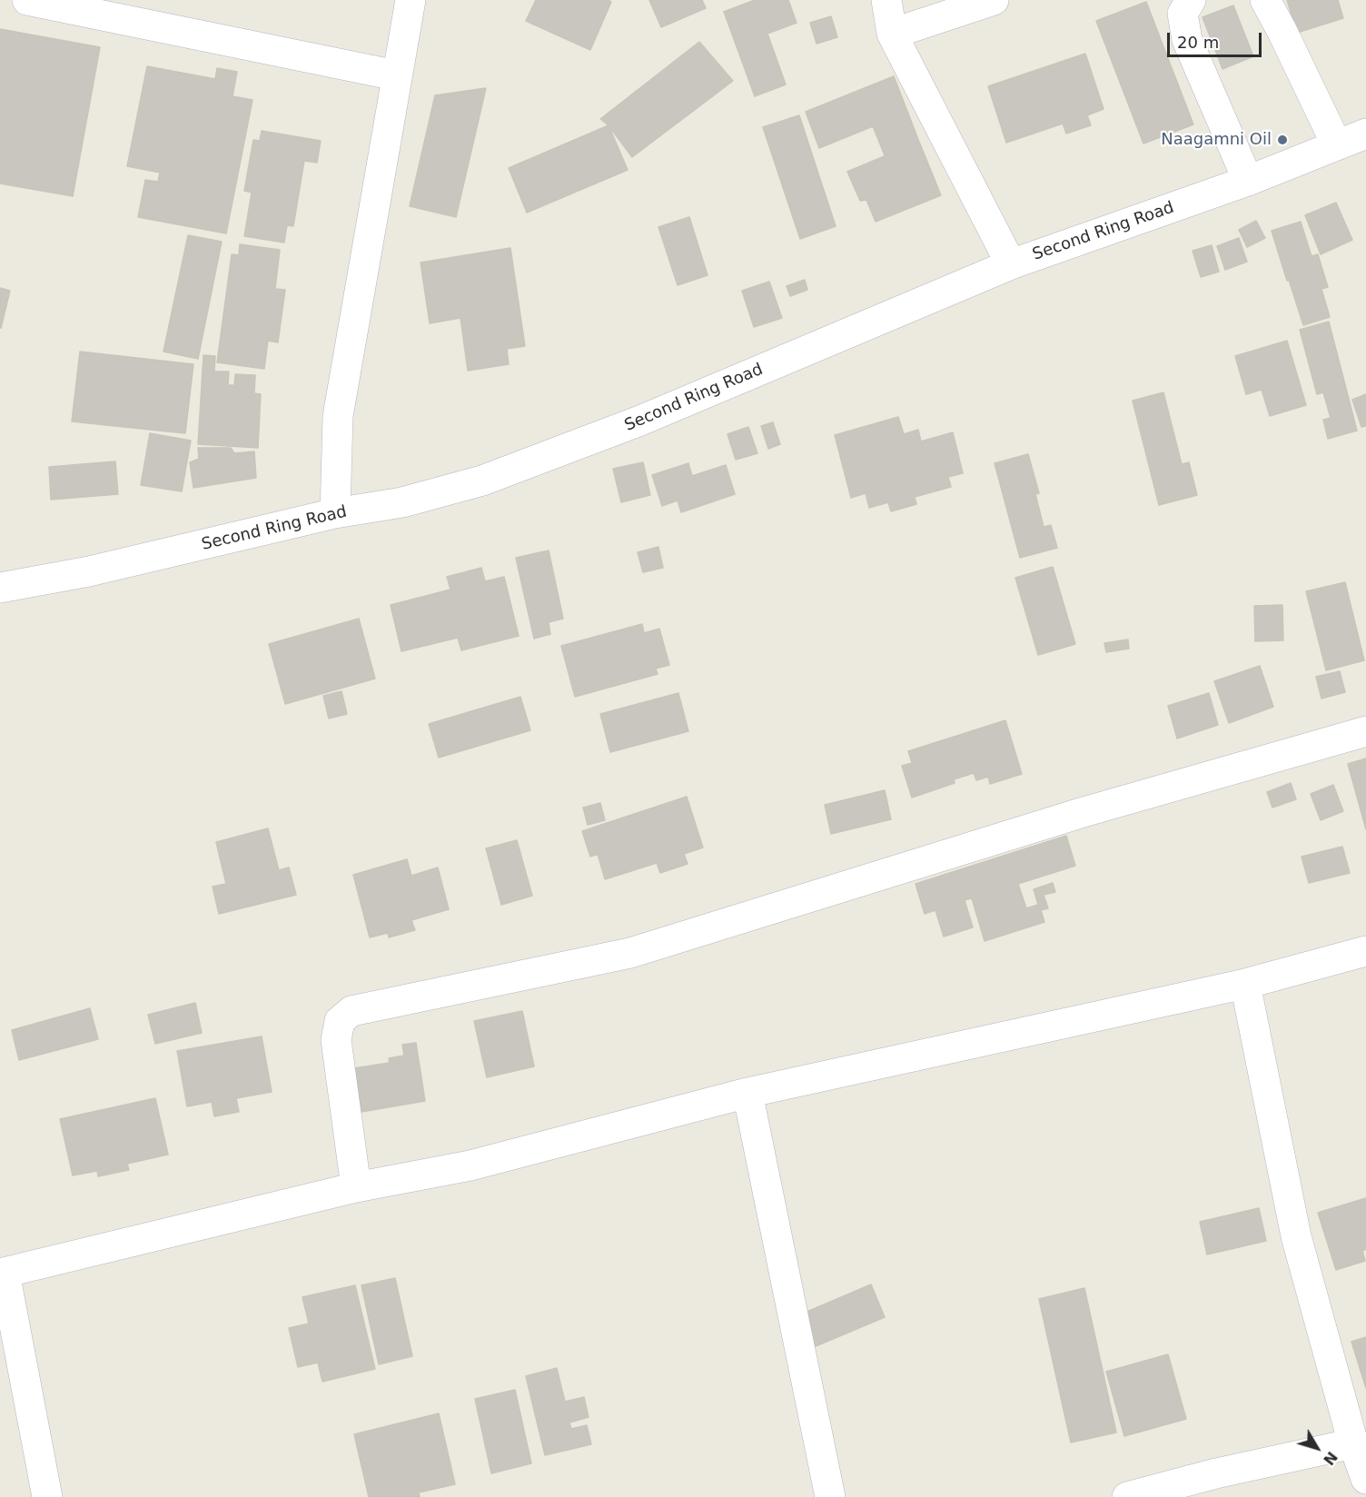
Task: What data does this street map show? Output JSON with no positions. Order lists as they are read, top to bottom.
{
  "streets": {
    "street": ["Second Ring Road"]
  },
  "places": ["Naagamni Oil"],
  "scale_bar": "20 m",
  "north": "bottom right"
}
